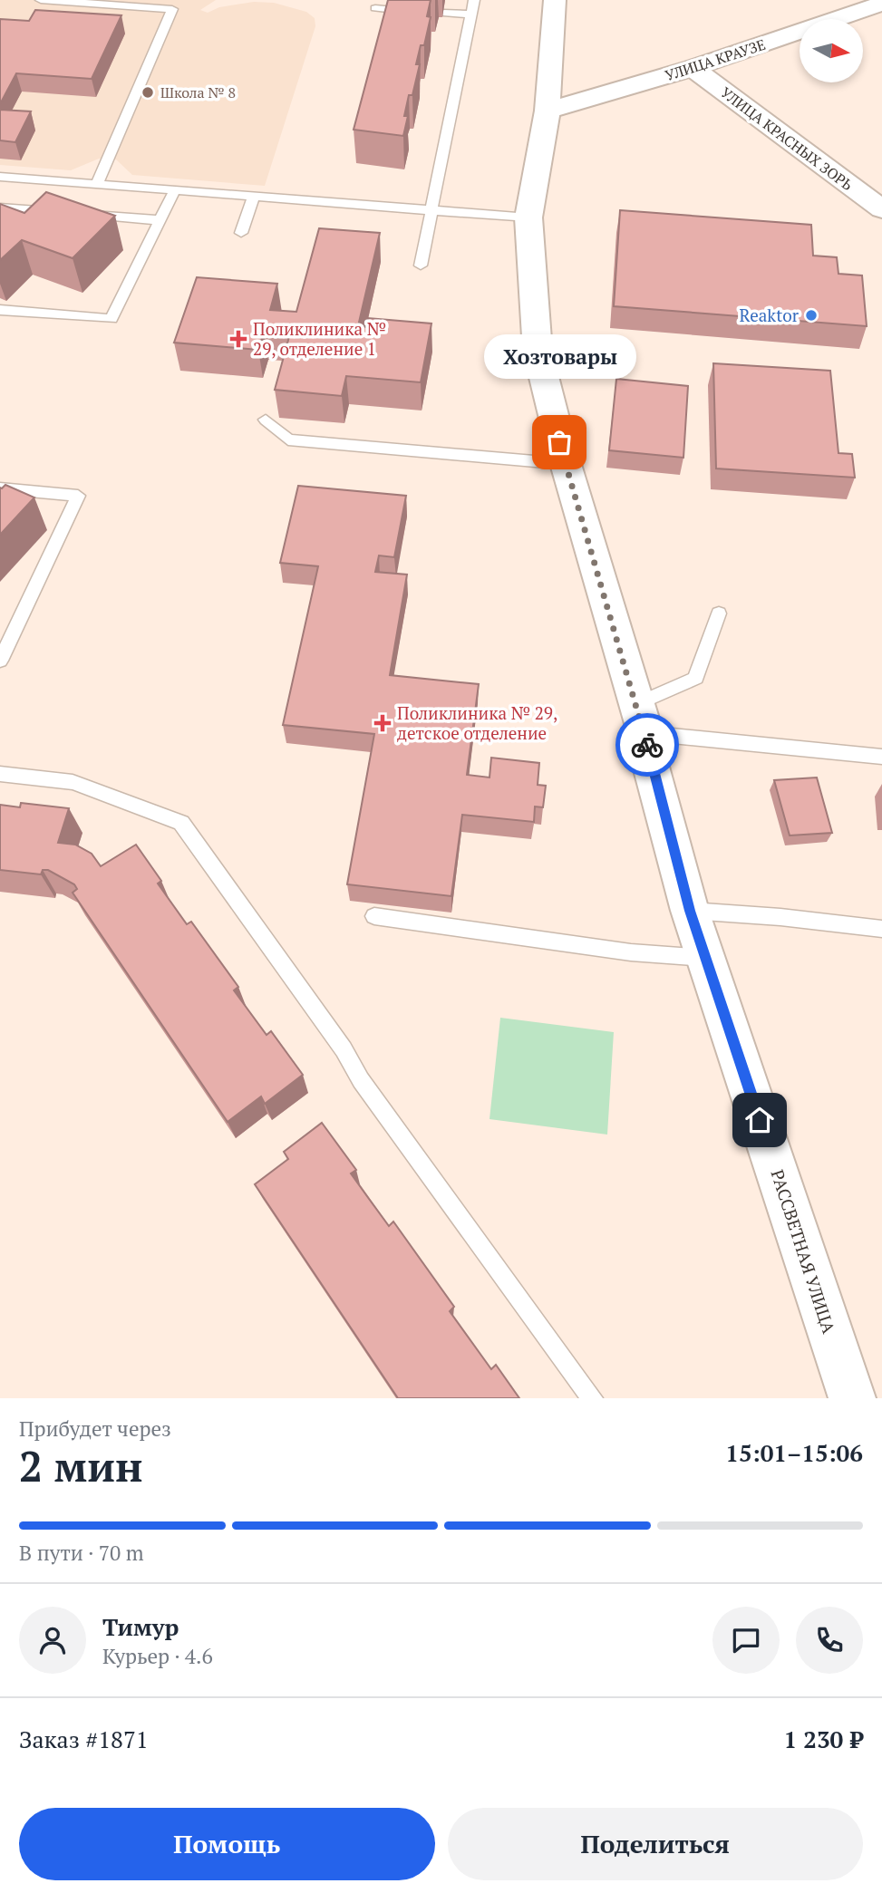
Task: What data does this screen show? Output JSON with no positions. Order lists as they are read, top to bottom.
{
  "streets": {
    "street": ["УЛИЦА КРАУЗЕ", "УЛИЦА КРАСНЫХ ЗОРЬ", "РАССВЕТНАЯ УЛИЦА"]
  },
  "crossings": [
    ["УЛИЦА КРАУЗЕ", "УЛИЦА КРАСНЫХ ЗОРЬ"],
    ["УЛИЦА КРАУЗЕ", "РАССВЕТНАЯ УЛИЦА"]
  ],
  "places": {
    "other": ["Школа № 8", "Reaktor", "Хозтовары"],
    "health": ["Поликлиника № 29, отделение 1", "Поликлиника № 29, детское отделение"]
  },
  "north": "right",
  "page": {
    "bubble": "Хозтовары",
    "heading": ["2 мин", "Прибудет через", "15:01–15:06"],
    "panel": [
      "Тимур",
      "Курьер · 4.6",
      "Заказ #1871",
      "1 230 ₽"
    ],
    "bar": "В пути · 70 m",
    "buttons": ["Помощь", "Поделиться"]
  }
}
